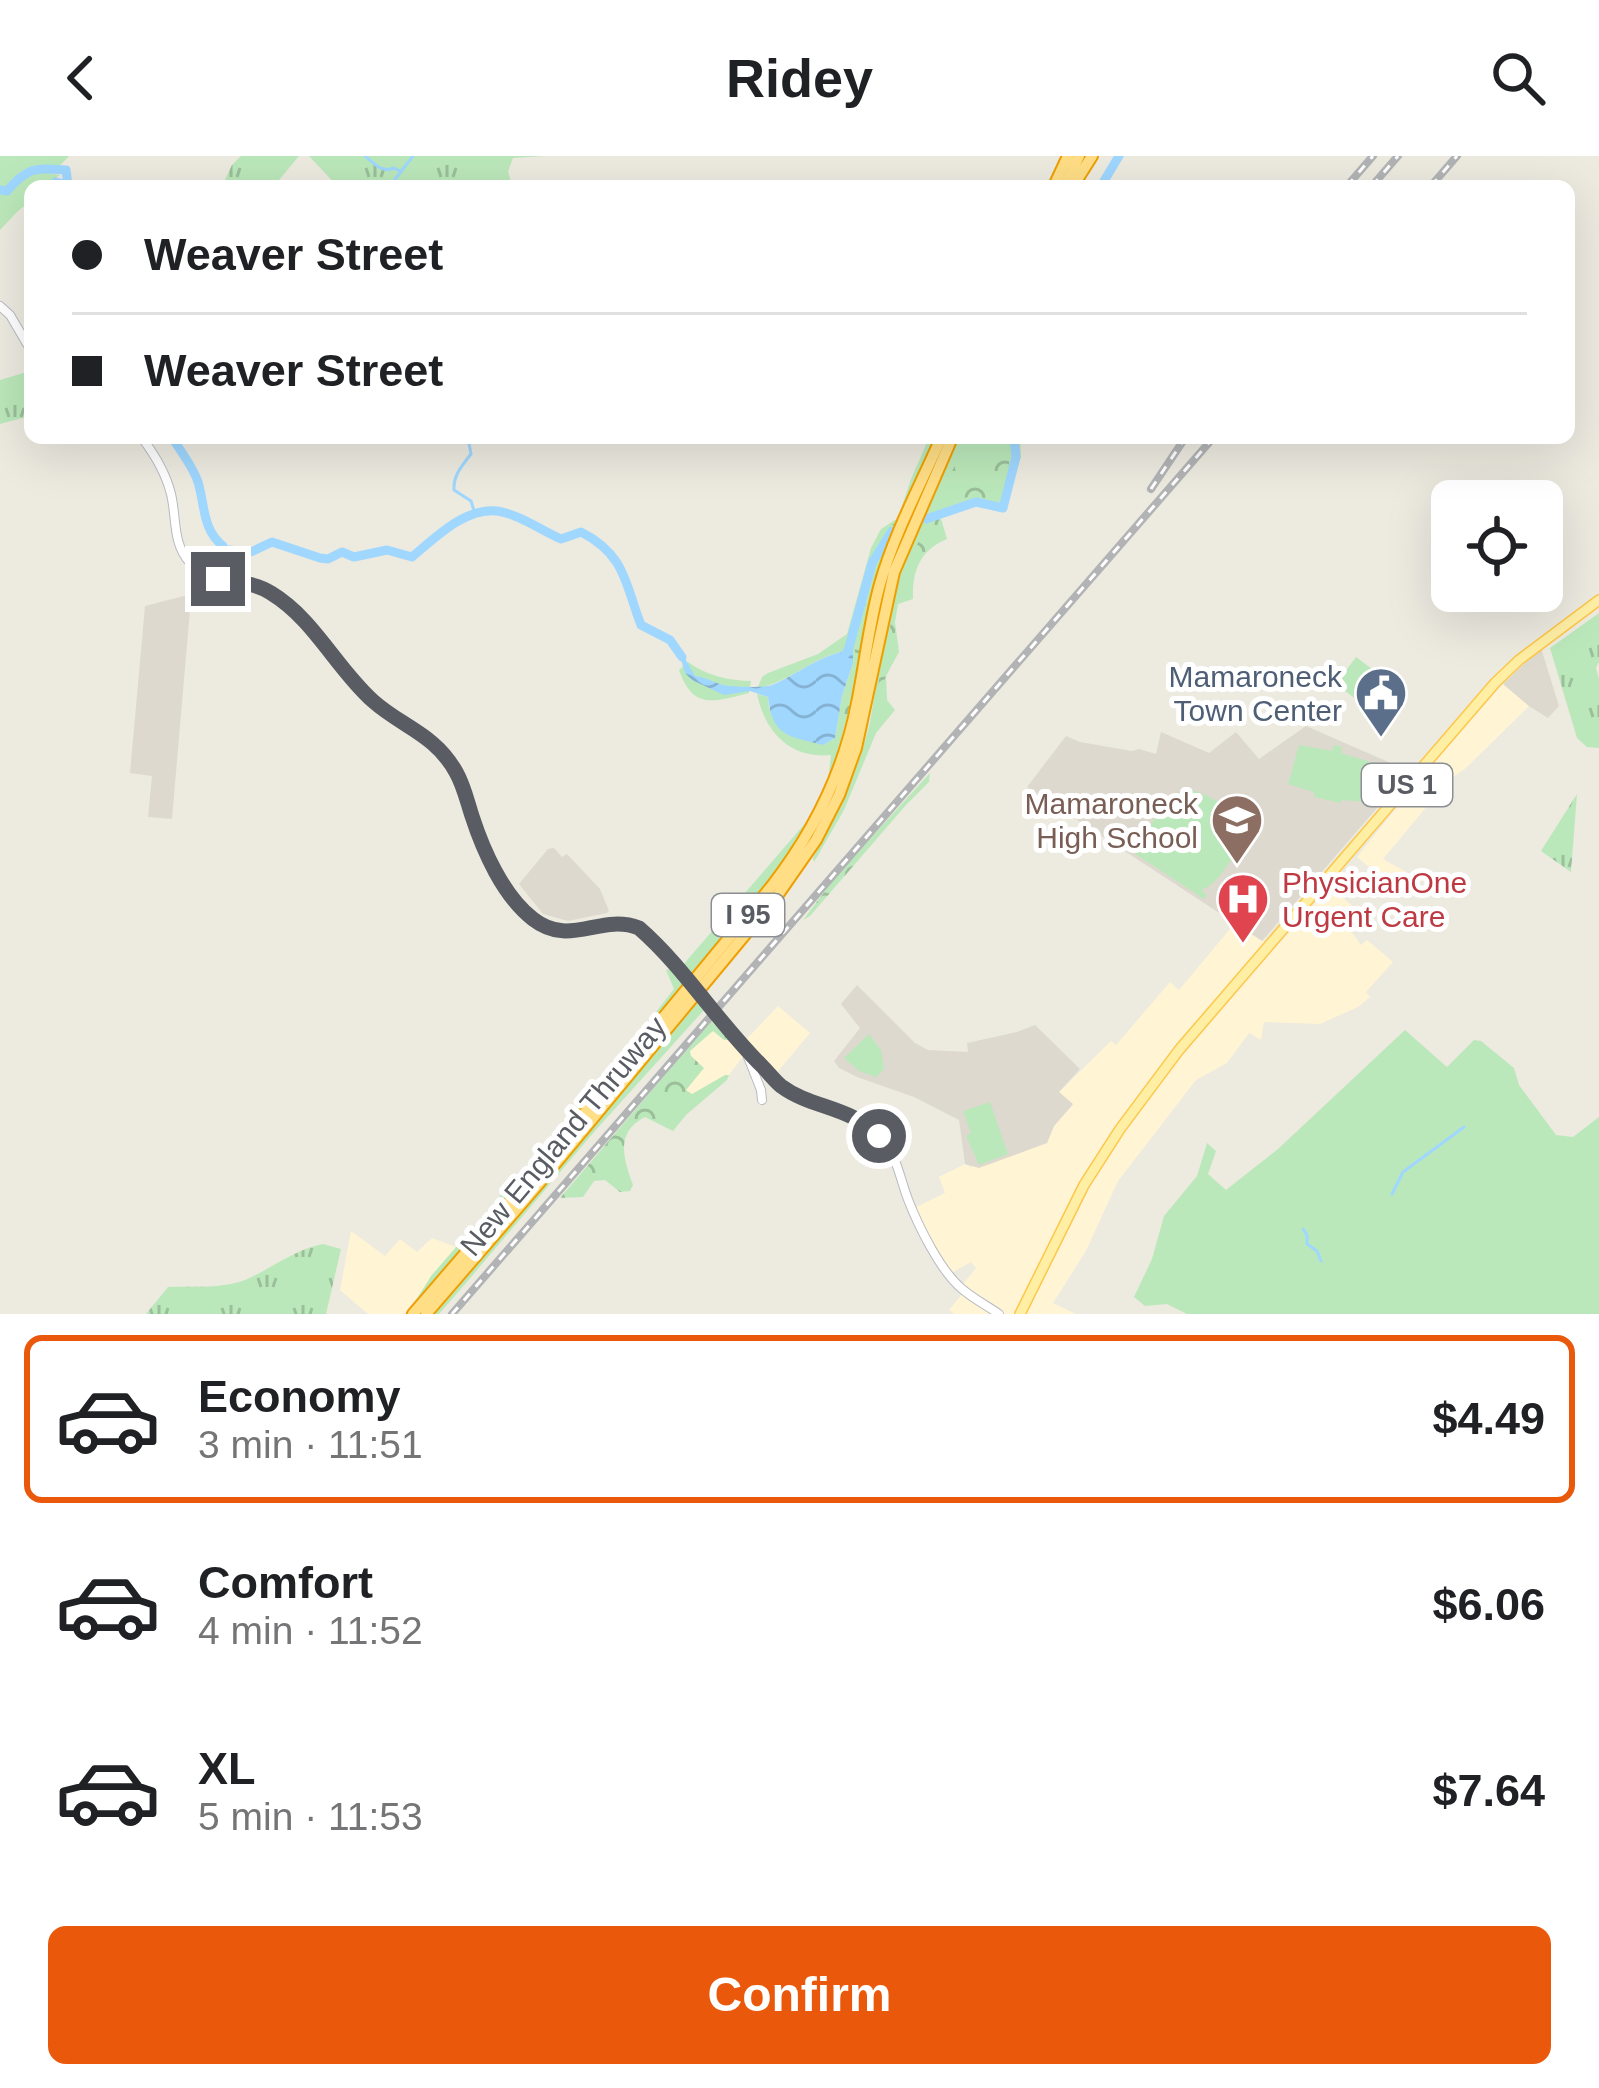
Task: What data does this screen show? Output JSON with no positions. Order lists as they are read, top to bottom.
{
  "streets": {
    "highway": ["I 95", "New England Thruway"],
    "main road": ["US 1"]
  },
  "places": {
    "public building": ["Mamaroneck Town Center"],
    "school or university": ["Mamaroneck High School"],
    "hospital": ["PhysicianOne Urgent Care"]
  },
  "page": {
    "header": "Ridey",
    "banner": ["Weaver Street", "Weaver Street"],
    "list": [
      {
        "name": "Economy",
        "note": "3 min · 11:51",
        "value": "$4.49"
      },
      {
        "name": "Comfort",
        "note": "4 min · 11:52",
        "value": "$6.06"
      },
      {
        "name": "XL",
        "note": "5 min · 11:53",
        "value": "$7.64"
      }
    ],
    "buttons": "Confirm"
  }
}
